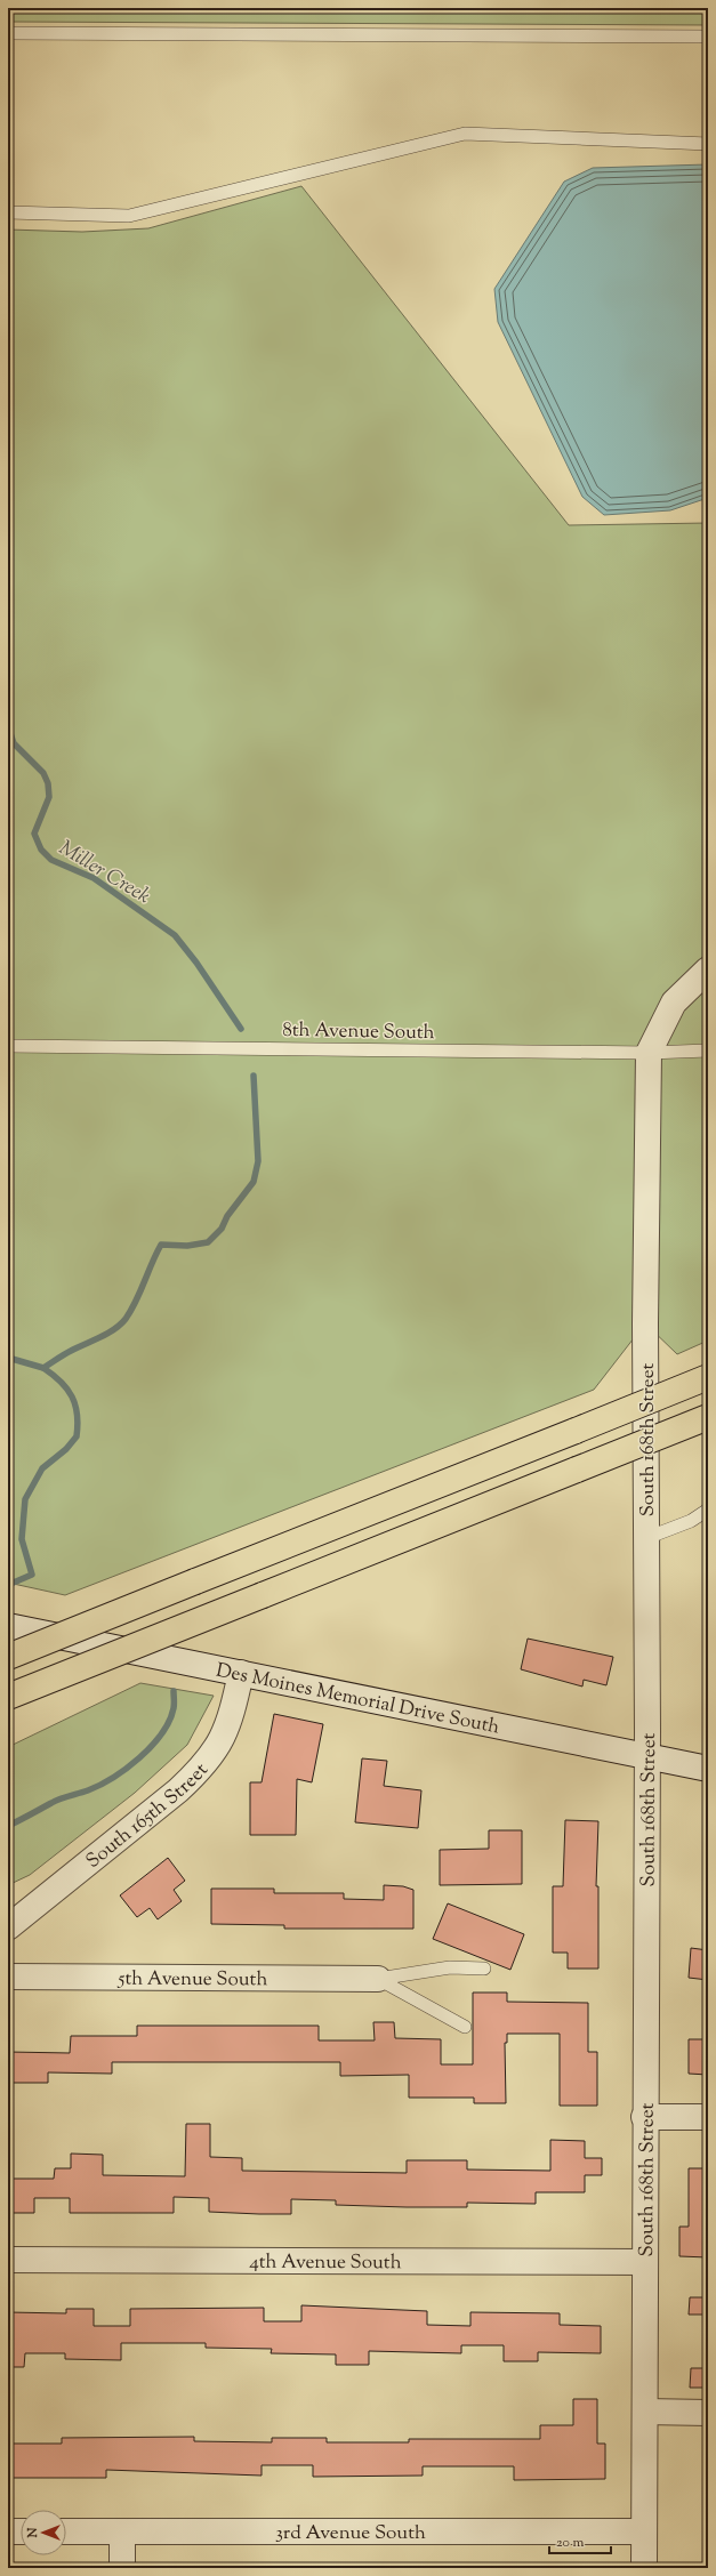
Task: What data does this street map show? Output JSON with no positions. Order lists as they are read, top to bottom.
{
  "streets": {
    "street": [
      "South 168th Street",
      "Des Moines Memorial Drive South",
      "South 165th Street",
      "5th Avenue South",
      "4th Avenue South",
      "3rd Avenue South"
    ],
    "lane": ["8th Avenue South"]
  },
  "crossings": [
    ["8th Avenue South", "South 168th Street"],
    ["South 168th Street", "Des Moines Memorial Drive South"],
    ["South 168th Street", "4th Avenue South"],
    ["South 168th Street", "3rd Avenue South"],
    ["Des Moines Memorial Drive South", "South 165th Street"]
  ],
  "water": ["Miller Creek"],
  "scale_bar": "20 m",
  "north": "left"
}
